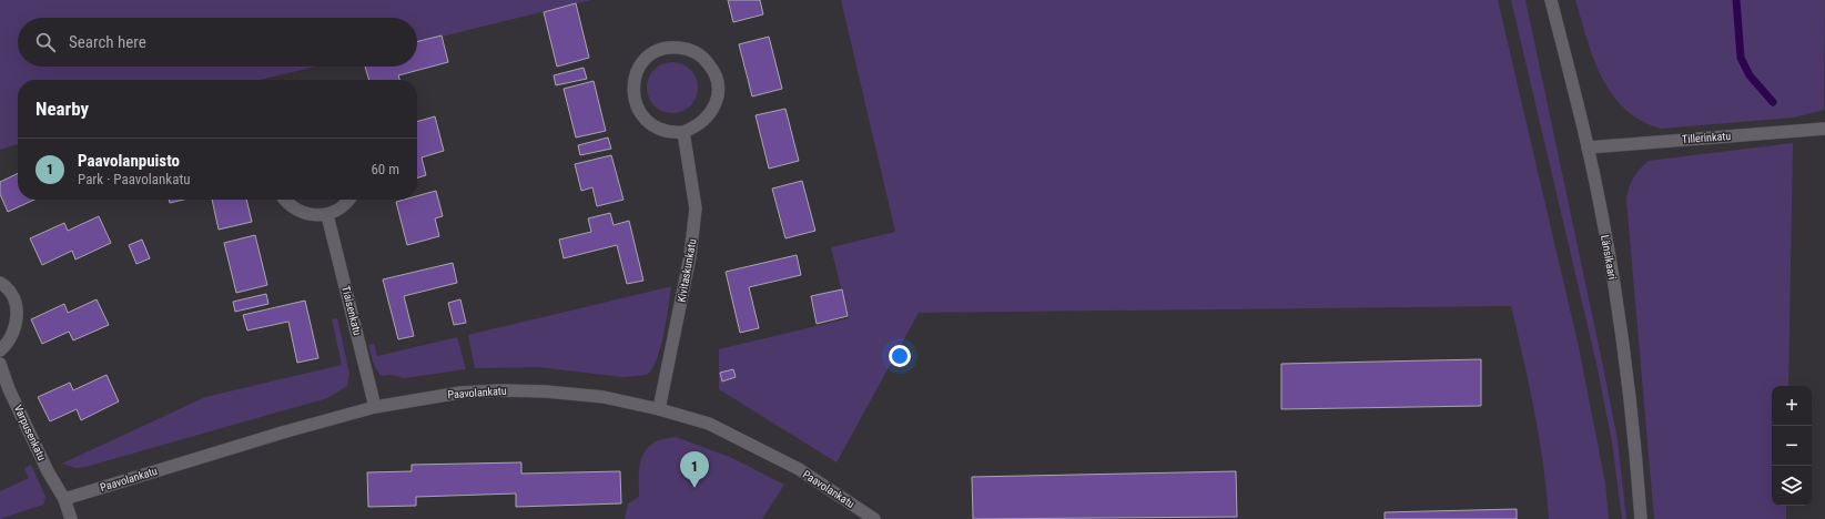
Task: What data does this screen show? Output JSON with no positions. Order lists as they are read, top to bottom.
{
  "streets": {
    "street": [
      "Tillerinkatu",
      "Länsikaari",
      "Kivitaskunkatu",
      "Tiaisenkatu",
      "Paavolankatu",
      "Varpusenkatu"
    ]
  },
  "crossings": [
    ["Tillerinkatu", "Länsikaari"],
    ["Kivitaskunkatu", "Paavolankatu"],
    ["Tiaisenkatu", "Paavolankatu"],
    ["Paavolankatu", "Varpusenkatu"]
  ],
  "page": {
    "search": "Search here",
    "heading": "Nearby",
    "list": [
      {
        "mark": "1",
        "name": "Paavolanpuisto",
        "note": "Park · Paavolankatu",
        "value": "60 m"
      }
    ],
    "map_buttons": ["+", "−"],
    "pins": "1"
  }
}
